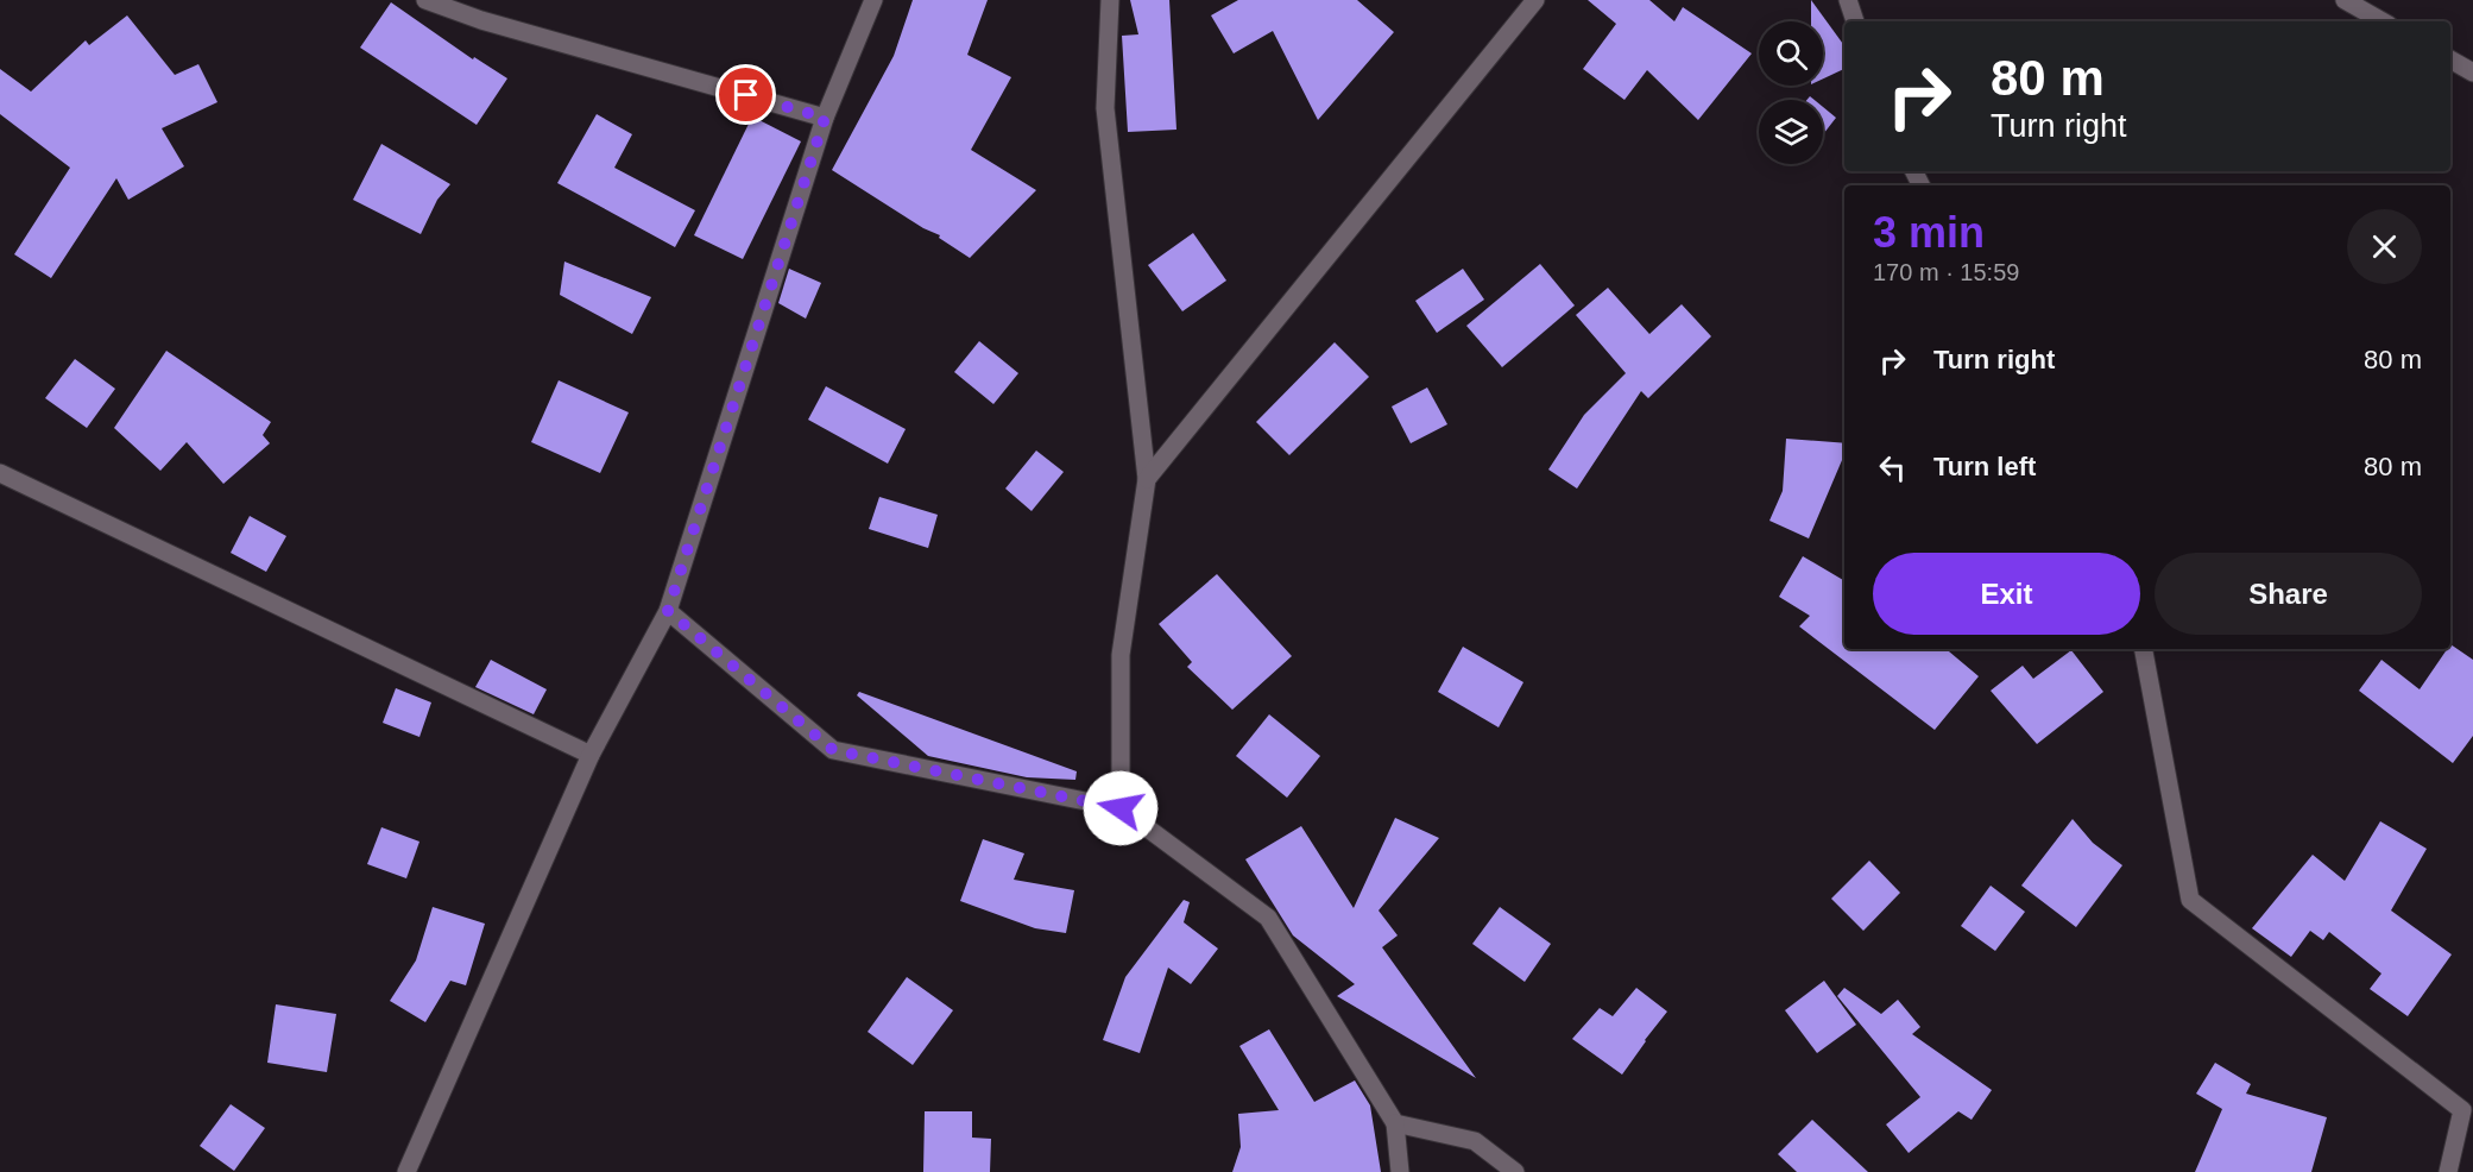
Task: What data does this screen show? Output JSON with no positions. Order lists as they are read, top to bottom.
{
  "page": {
    "turn": ["80 m", "Turn right"],
    "heading": ["3 min", "170 m · 15:59"],
    "list": [
      {
        "name": "Turn right",
        "value": "80 m"
      },
      {
        "name": "Turn left",
        "value": "80 m"
      }
    ],
    "buttons": ["Exit", "Share"]
  }
}
